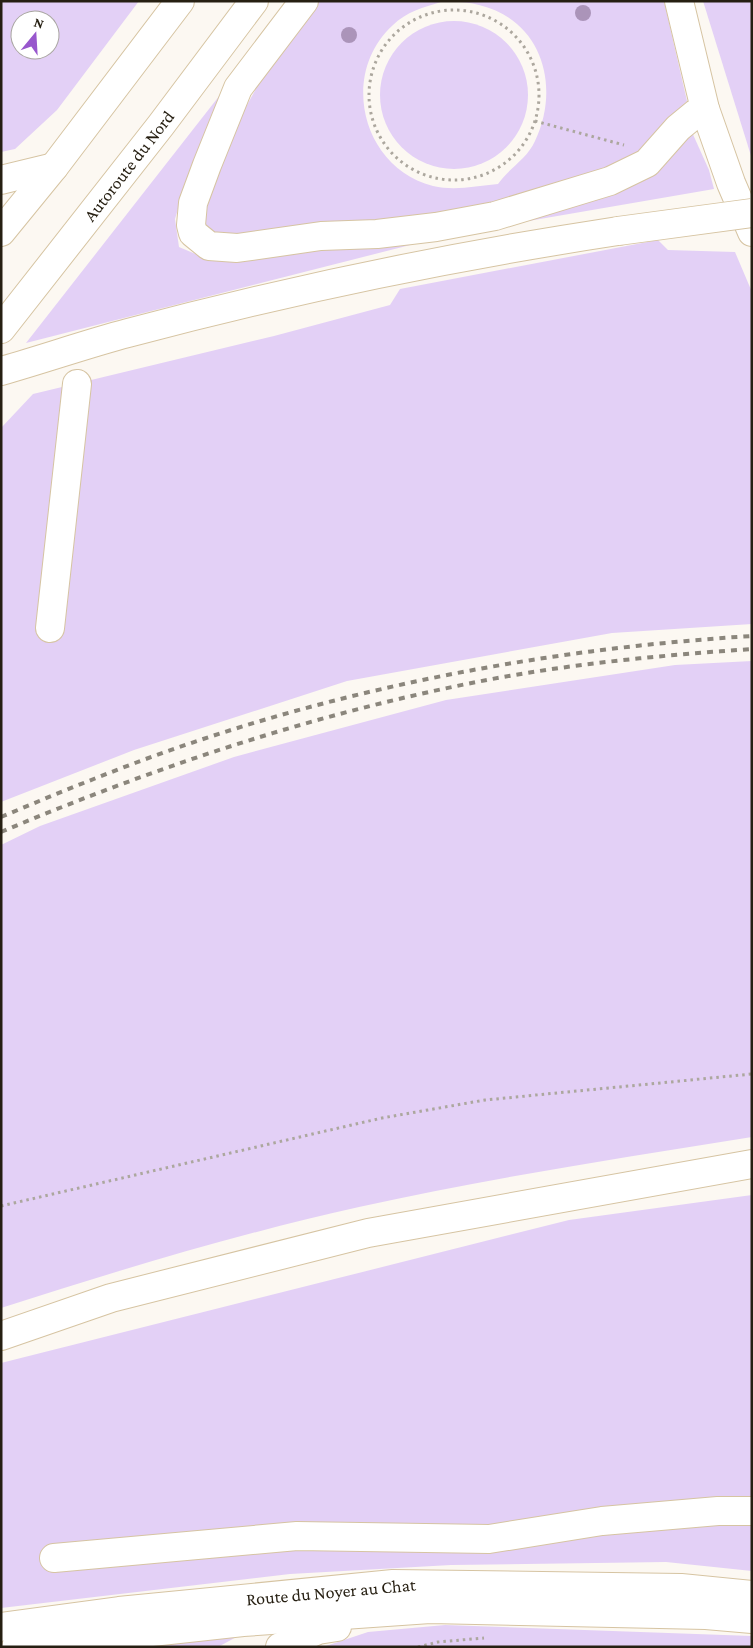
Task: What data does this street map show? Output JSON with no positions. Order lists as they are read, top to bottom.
{
  "streets": {
    "main road": ["Autoroute du Nord", "Route du Noyer au Chat"]
  },
  "north": "top"
}
